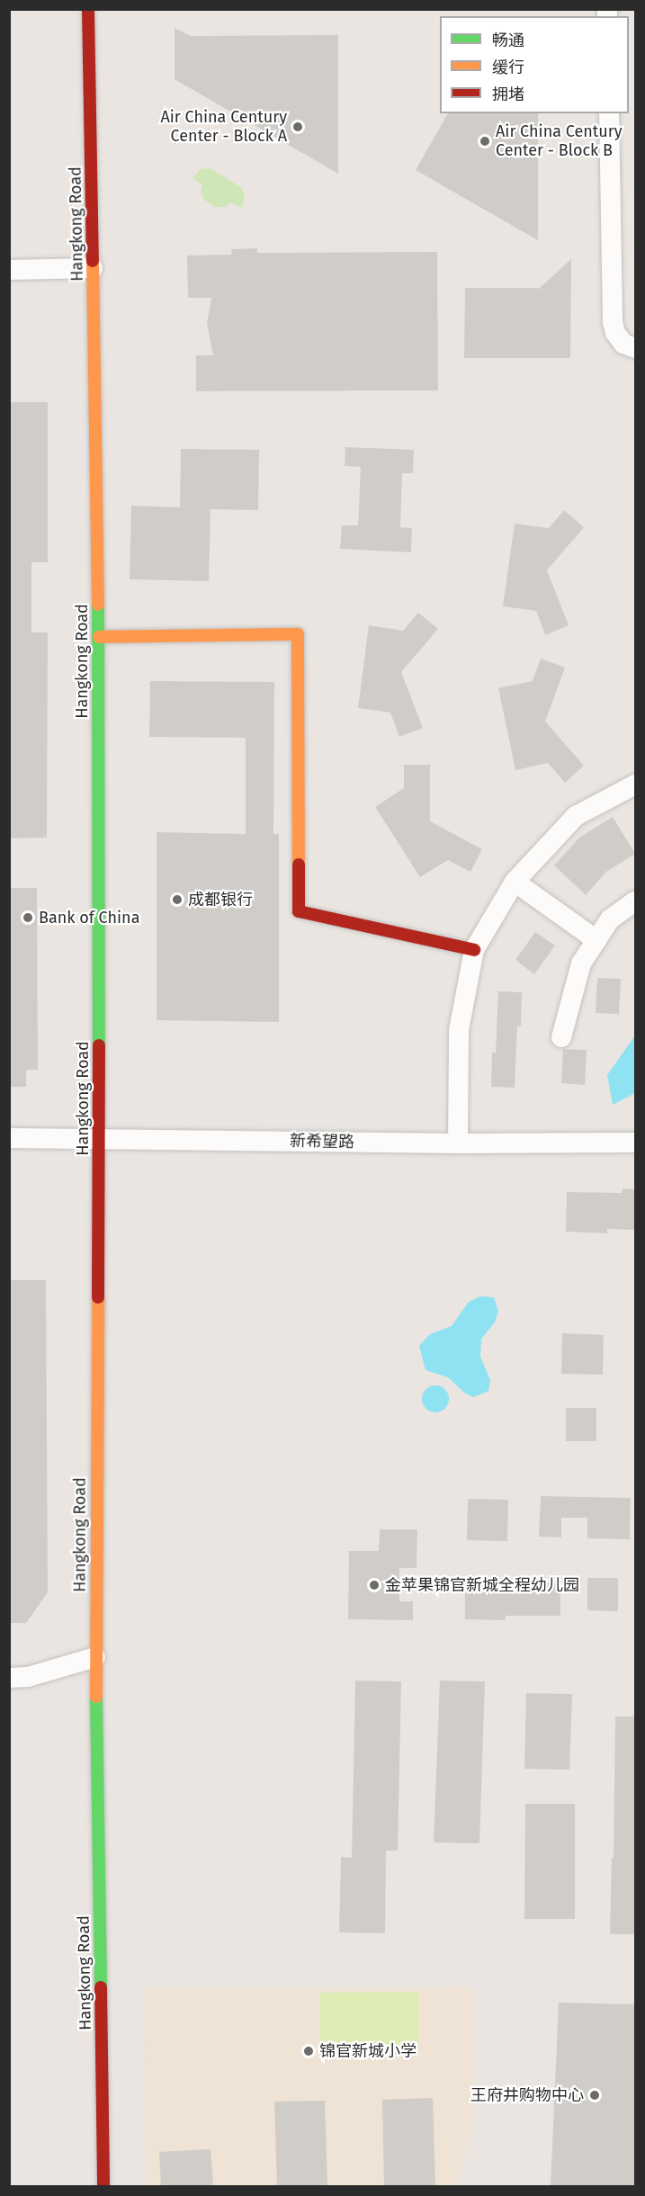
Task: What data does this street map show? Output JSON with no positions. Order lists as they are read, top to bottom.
{
  "streets": {
    "street": ["Hangkong Road", "新希望路"]
  },
  "crossings": [
    ["Hangkong Road", "新希望路"]
  ],
  "places": [
    "Air China Century Center - Block A",
    "Air China Century Center - Block B",
    "成都银行",
    "Bank of China",
    "金苹果锦官新城全程幼儿园",
    "锦官新城小学",
    "王府井购物中心"
  ],
  "legend": ["畅通", "缓行", "拥堵"]
}
